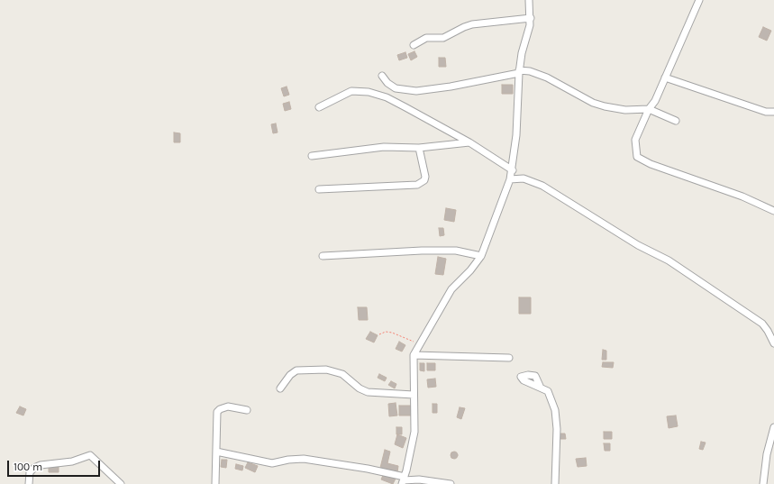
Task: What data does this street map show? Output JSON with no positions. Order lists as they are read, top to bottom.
{
  "scale_bar": "100 m"
}
